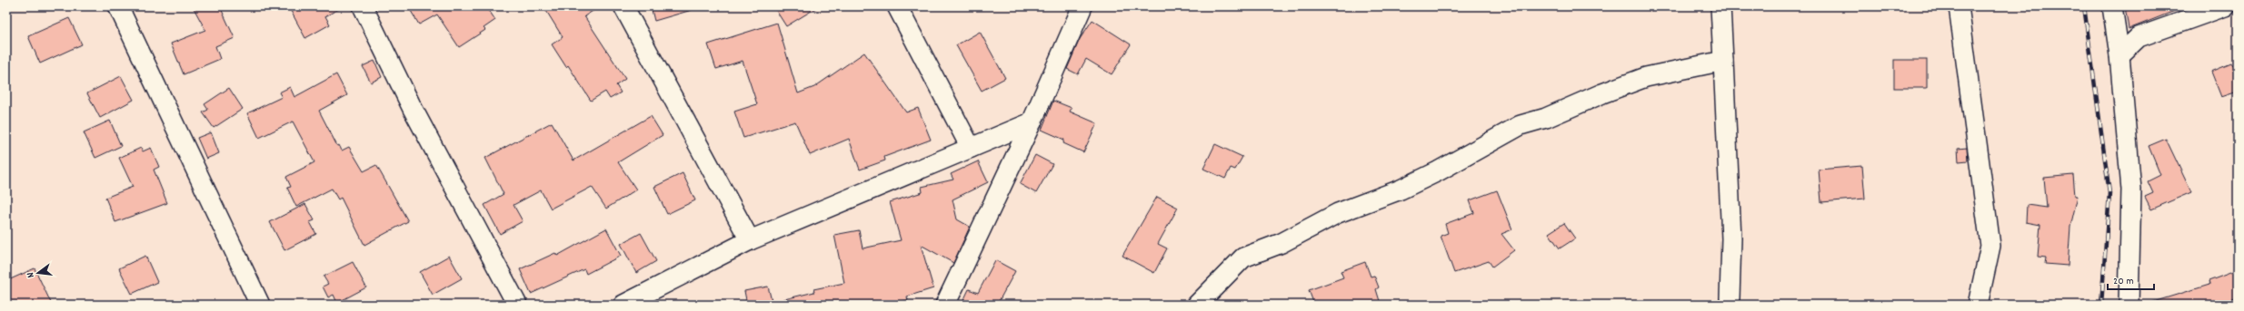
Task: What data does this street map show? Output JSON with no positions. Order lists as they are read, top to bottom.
{
  "scale_bar": "20 m",
  "north": "left"
}
